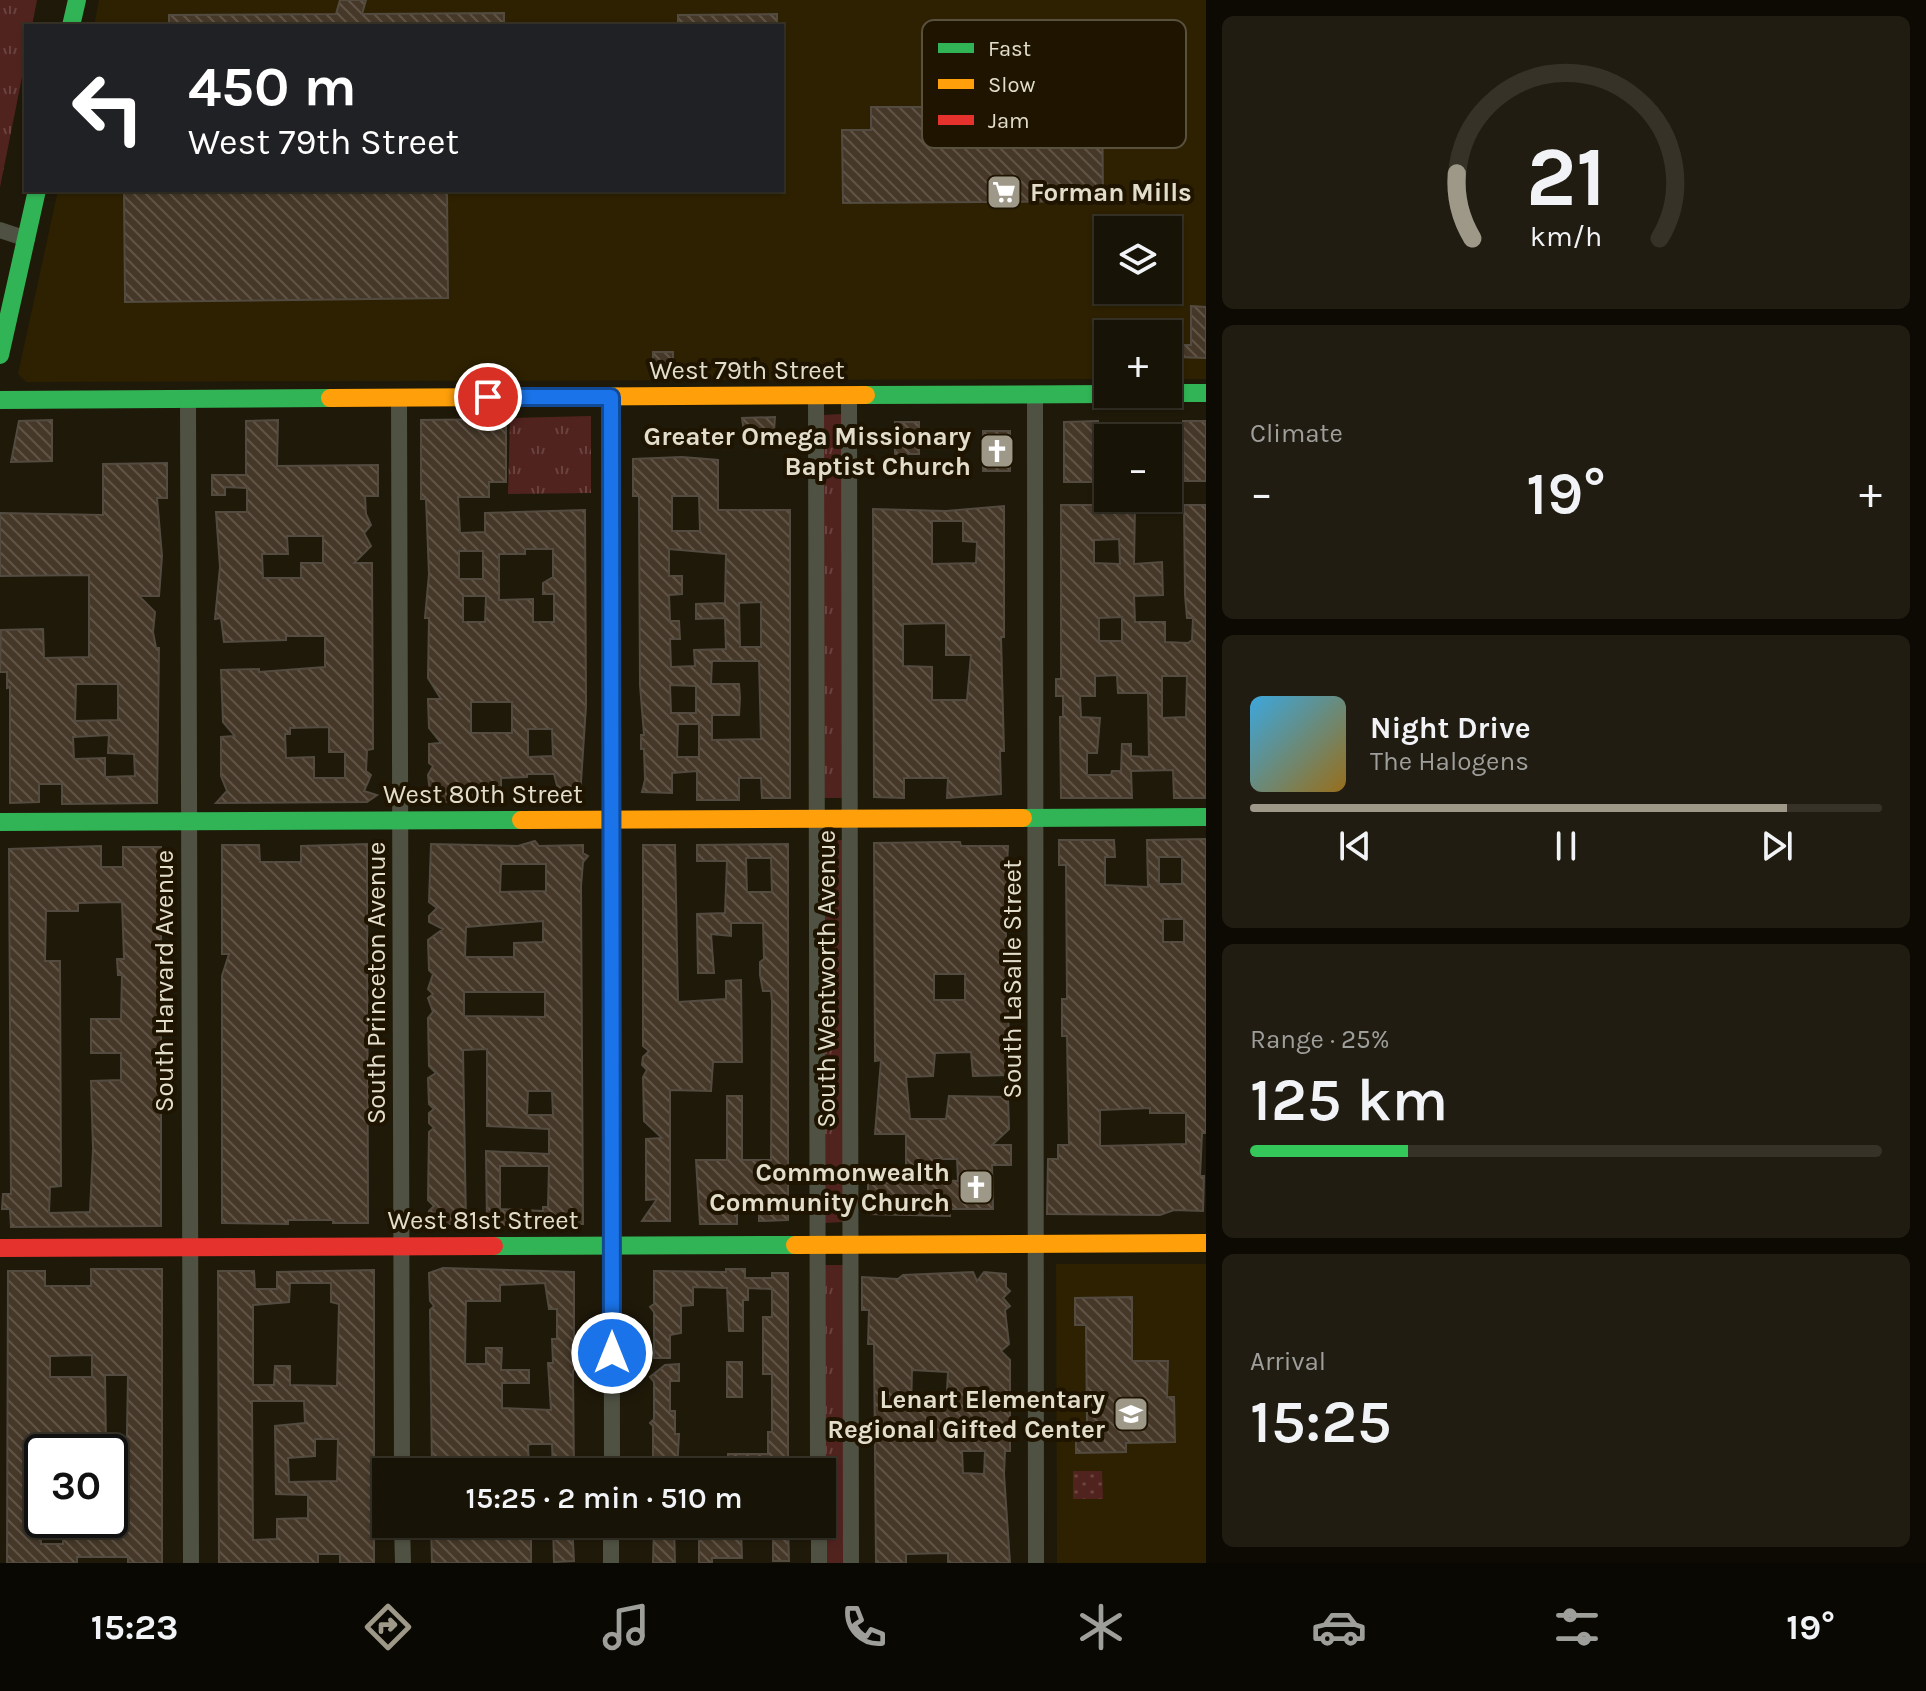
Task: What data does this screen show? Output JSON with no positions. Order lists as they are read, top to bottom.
{
  "streets": {
    "street": [
      "West 79th Street",
      "West 80th Street",
      "South Wentworth Avenue",
      "South LaSalle Street",
      "South Harvard Avenue",
      "South Princeton Avenue",
      "West 81st Street"
    ]
  },
  "crossings": [
    ["West 79th Street", "South Wentworth Avenue"],
    ["West 79th Street", "South LaSalle Street"],
    ["West 79th Street", "South Harvard Avenue"],
    ["West 79th Street", "South Princeton Avenue"],
    ["West 80th Street", "South Wentworth Avenue"],
    ["West 80th Street", "South LaSalle Street"],
    ["West 80th Street", "South Harvard Avenue"],
    ["West 80th Street", "South Princeton Avenue"],
    ["South Wentworth Avenue", "West 81st Street"],
    ["South LaSalle Street", "West 81st Street"],
    ["South Harvard Avenue", "West 81st Street"],
    ["South Princeton Avenue", "West 81st Street"]
  ],
  "places": {
    "supermarket": ["Forman Mills"],
    "church": ["Greater Omega Missionary Baptist Church", "Commonwealth Community Church"],
    "school or university": ["Lenart Elementary Regional Gifted Center"]
  },
  "legend": ["Fast", "Slow", "Jam"],
  "page": {
    "turn": ["450 m", "West 79th Street"],
    "map_buttons": ["+", "−"],
    "tile": [
      "Climate",
      ["Range · 25%", "125 km"],
      ["Arrival", "15:25"]
    ],
    "heat": ["−", "19°", "+"],
    "song": ["Night Drive", "The Halogens"],
    "limit": "30",
    "trip": "15:25 · 2 min · 510 m",
    "tabs": ["15:23", "19°"],
    "gauge": ["21", "km/h"]
  }
}
